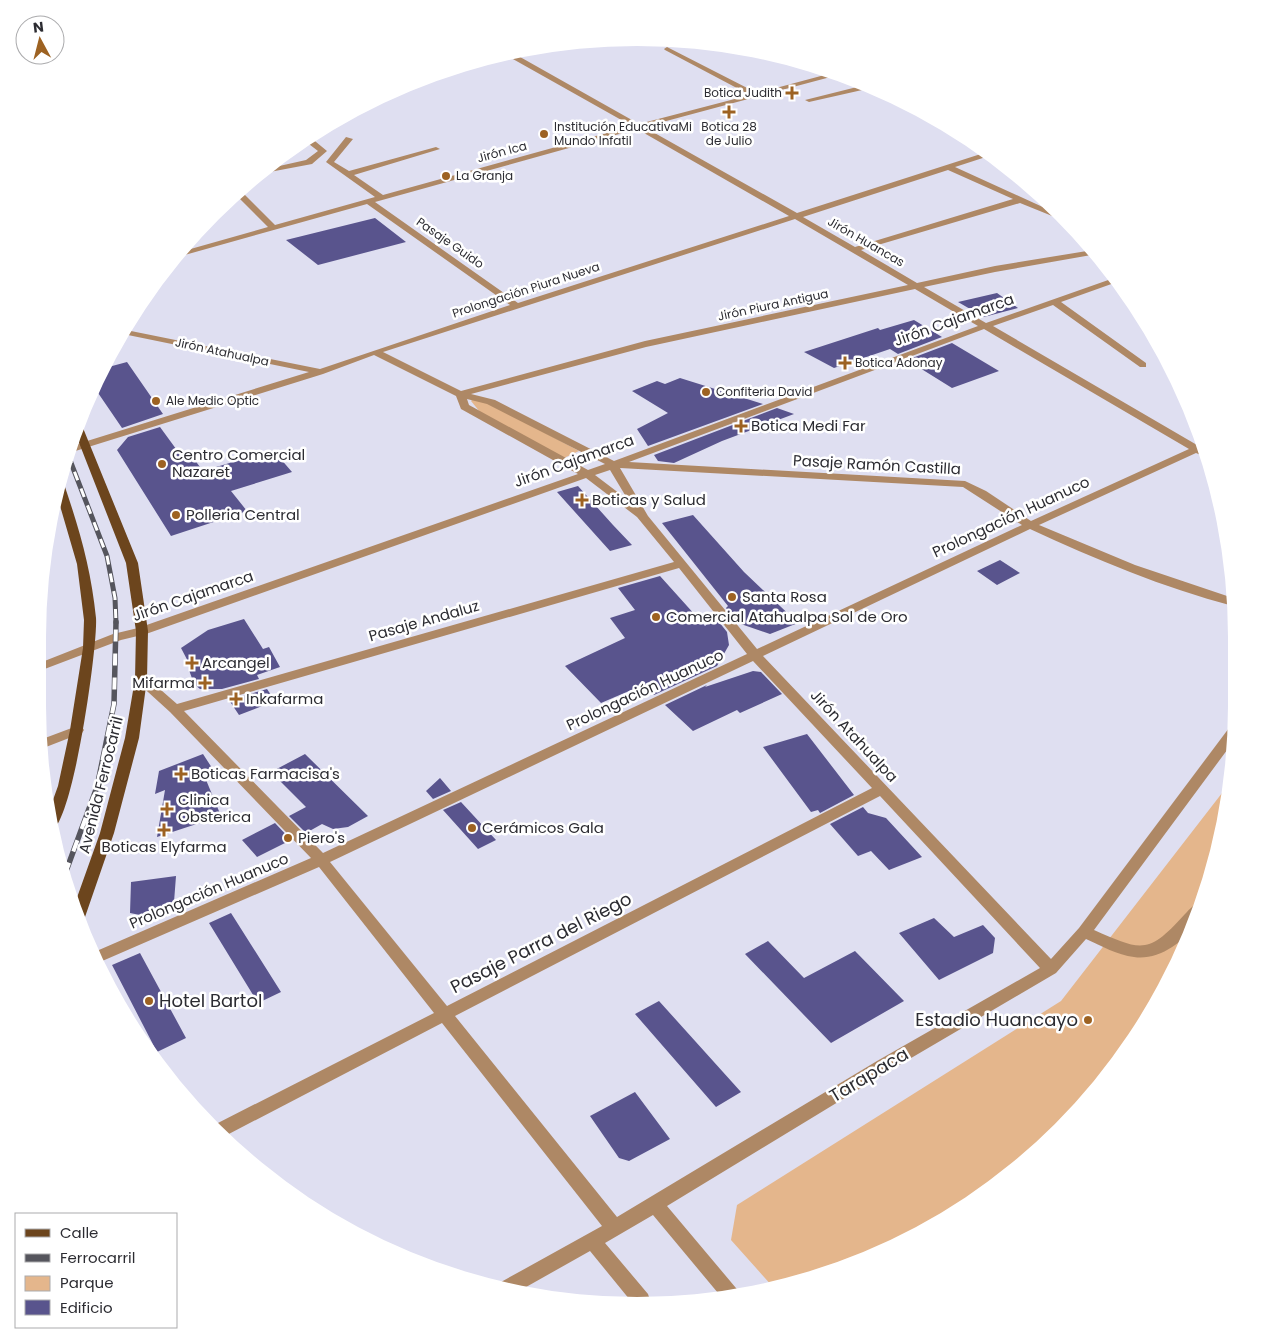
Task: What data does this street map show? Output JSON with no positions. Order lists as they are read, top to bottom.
{
  "streets": {
    "main road": ["Avenida Ferrocarril"],
    "street": [
      "Jirón Ica",
      "Jirón Huancas",
      "Pasaje Guido",
      "Prolongación Piura Nueva",
      "Jirón Piura Antigua",
      "Jirón Cajamarca",
      "Jirón Atahualpa",
      "Pasaje Ramón Castilla",
      "Prolongación Huanuco",
      "Pasaje Andaluz",
      "Pasaje Parra del Riego",
      "Tarapaca"
    ]
  },
  "crossings": [
    ["Jirón Ica", "Jirón Huancas"],
    ["Jirón Ica", "Pasaje Guido"],
    ["Jirón Huancas", "Prolongación Piura Nueva"],
    ["Jirón Huancas", "Jirón Piura Antigua"],
    ["Jirón Huancas", "Jirón Cajamarca"],
    ["Pasaje Guido", "Prolongación Piura Nueva"],
    ["Prolongación Piura Nueva", "Jirón Atahualpa"],
    ["Prolongación Piura Nueva", "Avenida Ferrocarril"],
    ["Jirón Piura Antigua", "Jirón Atahualpa"],
    ["Jirón Cajamarca", "Jirón Atahualpa"],
    ["Jirón Cajamarca", "Pasaje Ramón Castilla"],
    ["Jirón Cajamarca", "Avenida Ferrocarril"],
    ["Jirón Atahualpa", "Pasaje Ramón Castilla"],
    ["Jirón Atahualpa", "Prolongación Huanuco"],
    ["Jirón Atahualpa", "Pasaje Andaluz"],
    ["Jirón Atahualpa", "Pasaje Parra del Riego"],
    ["Jirón Atahualpa", "Tarapaca"],
    ["Pasaje Ramón Castilla", "Prolongación Huanuco"]
  ],
  "places": {
    "health": [
      "Botica Judith",
      "Botica 28 de Julio",
      "Botica Adonay",
      "Botica Medi Far",
      "Boticas y Salud",
      "Arcangel",
      "Mifarma",
      "Inkafarma",
      "Boticas Farmacisa's",
      "Clinica Obsterica",
      "Boticas Elyfarma"
    ],
    "other": [
      "Institución EducativaMi Mundo Infatil",
      "La Granja",
      "Confiteria David",
      "Ale Medic Optic",
      "Centro Comercial Nazaret",
      "Polleria Central",
      "Santa Rosa",
      "Comercial Atahualpa Sol de Oro",
      "Cerámicos Gala",
      "Piero's",
      "Hotel Bartol",
      "Estadio Huancayo"
    ]
  },
  "legend": [
    "Calle",
    "Ferrocarril",
    "Parque",
    "Edificio"
  ],
  "north": "top"
}
